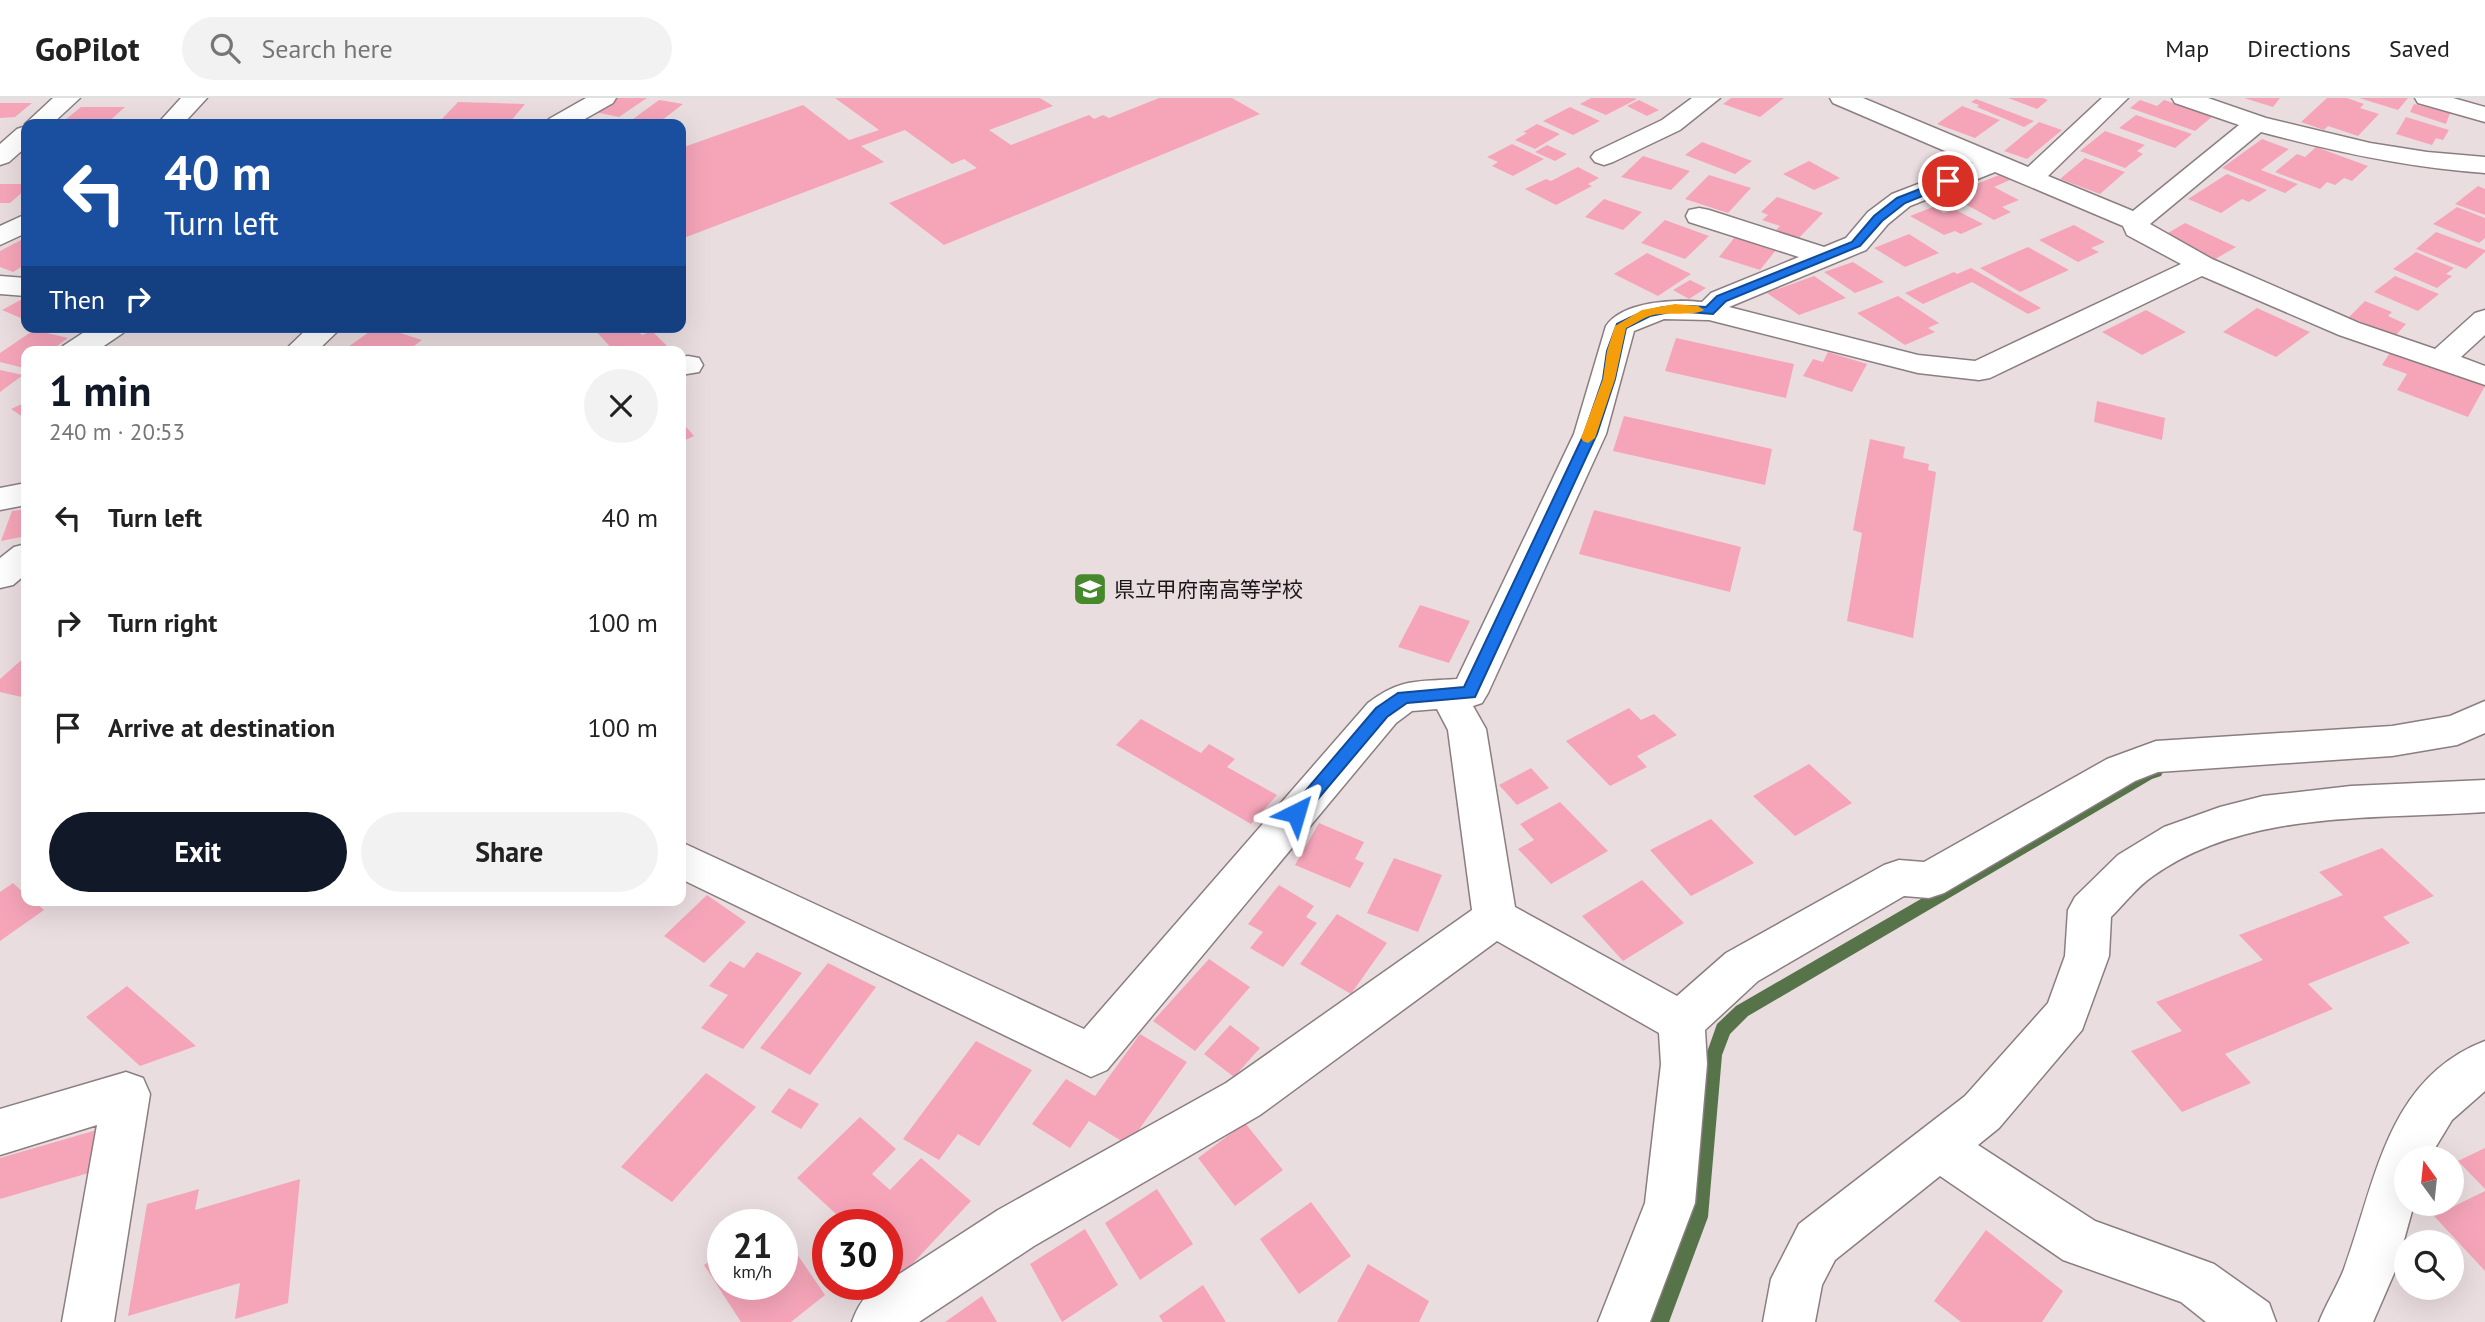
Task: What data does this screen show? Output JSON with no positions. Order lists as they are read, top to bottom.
{
  "places": {
    "school or university": ["県立甲府南高等学校"]
  },
  "north": "top",
  "page": {
    "header": "GoPilot",
    "search": "Search here",
    "nav": ["Map", "Directions", "Saved"],
    "turn": ["40 m", "Turn left"],
    "then": "Then",
    "heading": ["1 min", "240 m · 20:53"],
    "list": [
      {
        "name": "Turn left",
        "value": "40 m"
      },
      {
        "name": "Turn right",
        "value": "100 m"
      },
      {
        "name": "Arrive at destination",
        "value": "100 m"
      }
    ],
    "buttons": ["Exit", "Share"],
    "speed": "21 km/h",
    "limit": "30"
  }
}
